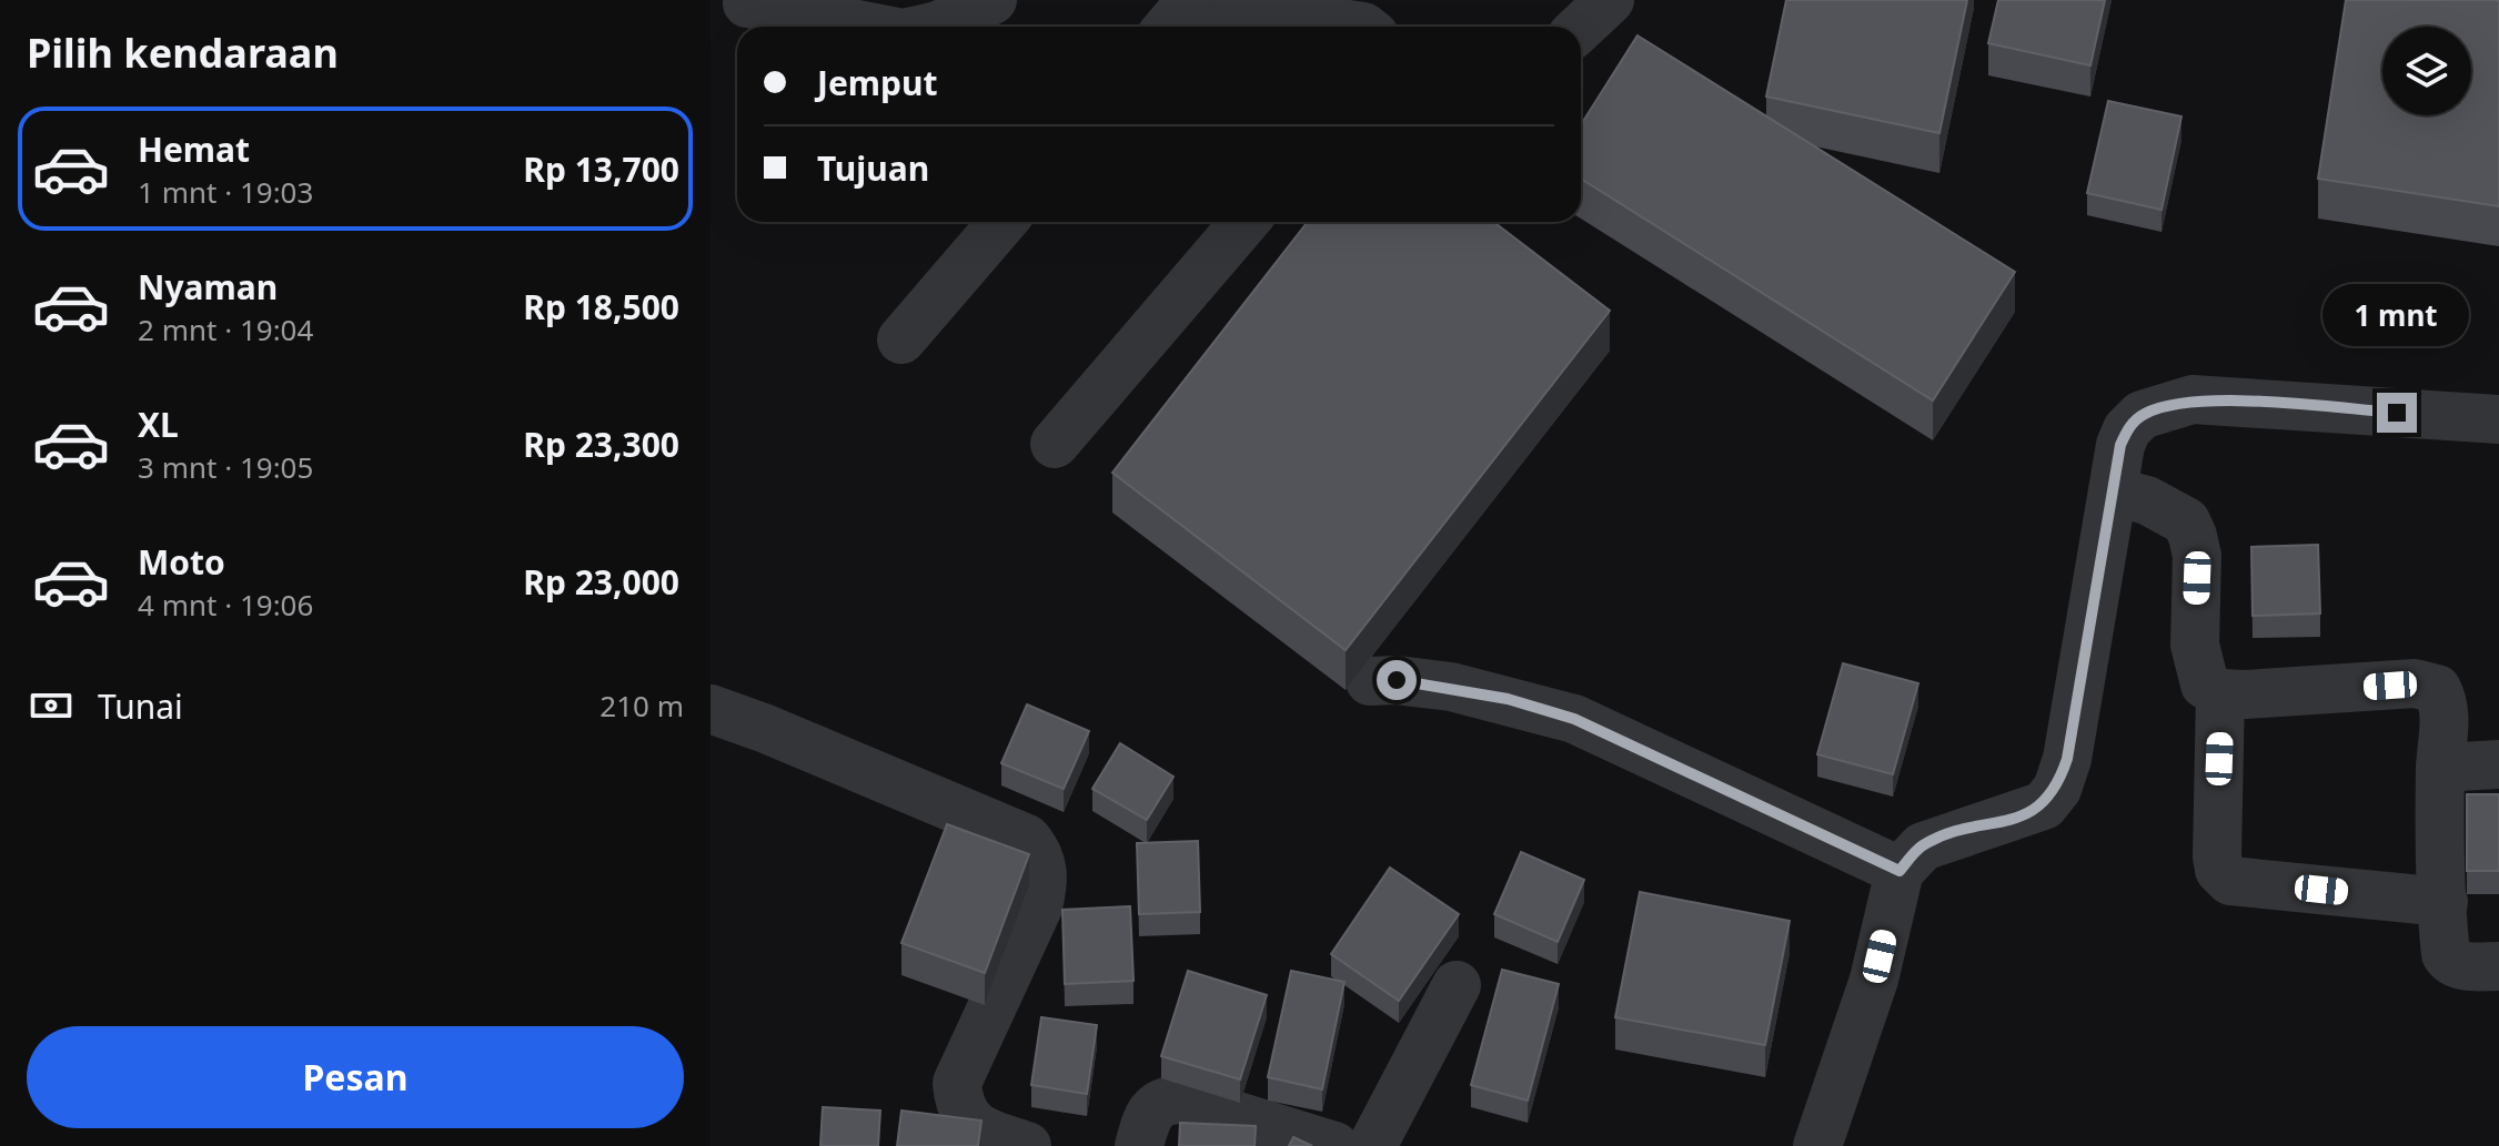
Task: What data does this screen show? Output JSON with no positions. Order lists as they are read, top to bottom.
{
  "page": {
    "heading": "Pilih kendaraan",
    "banner": ["Jemput", "Tujuan"],
    "list": [
      {
        "name": "Hemat",
        "note": "1 mnt · 19:03",
        "value": "Rp 13,700"
      },
      {
        "name": "Nyaman",
        "note": "2 mnt · 19:04",
        "value": "Rp 18,500"
      },
      {
        "name": "XL",
        "note": "3 mnt · 19:05",
        "value": "Rp 23,300"
      },
      {
        "name": "Moto",
        "note": "4 mnt · 19:06",
        "value": "Rp 23,000"
      }
    ],
    "bubble": "1 mnt",
    "pay": ["Tunai", "210 m"],
    "buttons": "Pesan"
  }
}
